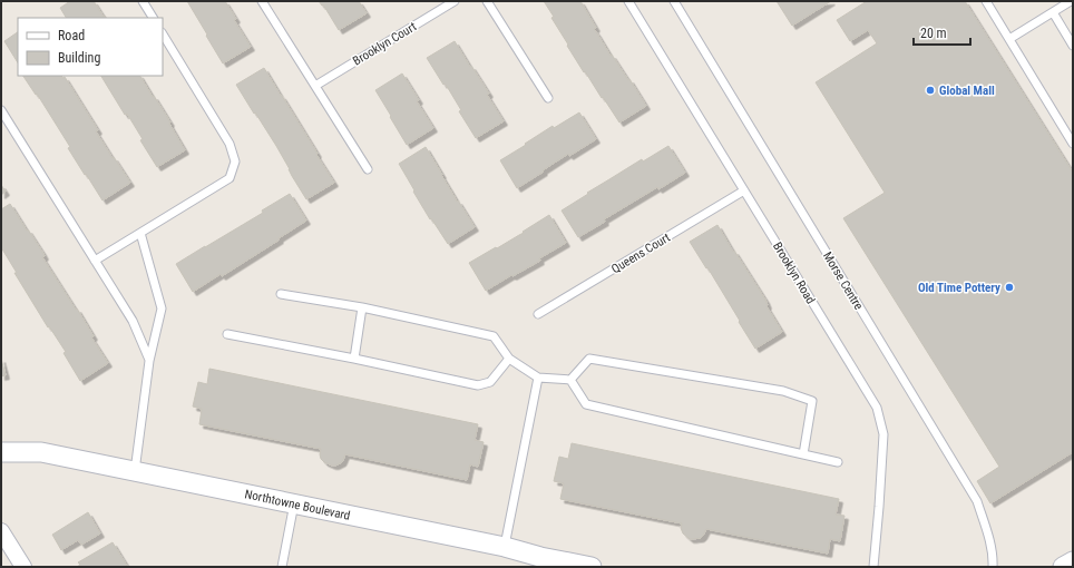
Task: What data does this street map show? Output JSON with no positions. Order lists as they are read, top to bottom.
{
  "streets": {
    "street": ["Northtowne Boulevard"],
    "lane": [
      "Brooklyn Court",
      "Queens Court",
      "Brooklyn Road",
      "Morse Centre"
    ]
  },
  "crossings": [
    ["Queens Court", "Brooklyn Road"]
  ],
  "places": ["Global Mall", "Old Time Pottery"],
  "legend": ["Road", "Building"],
  "scale_bar": "20 m"
}
